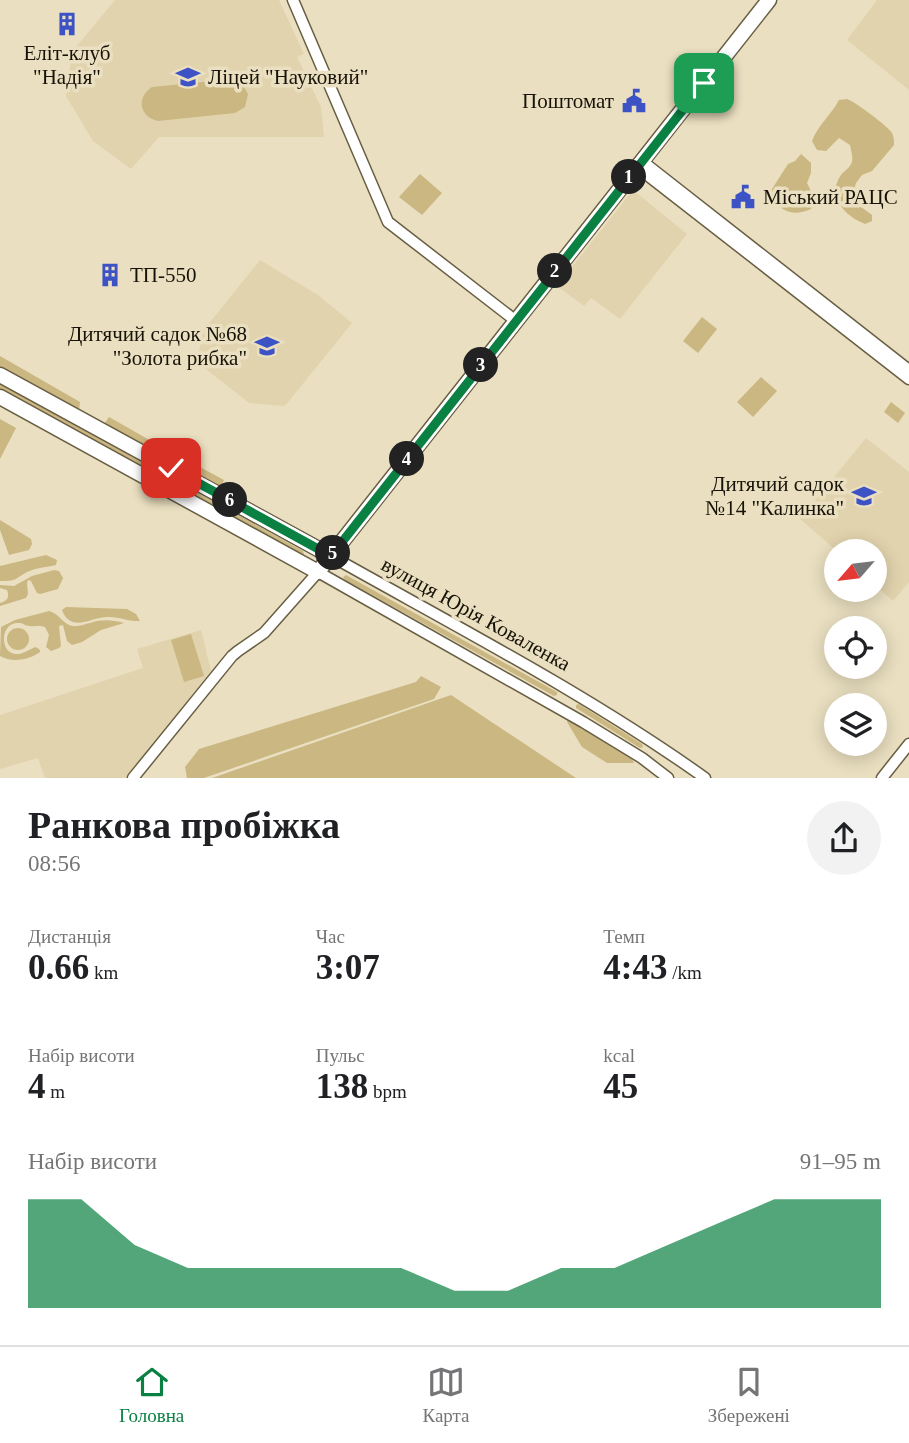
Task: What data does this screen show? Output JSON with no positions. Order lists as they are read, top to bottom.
{
  "streets": {
    "main road": ["вулиця Юрія Коваленка"]
  },
  "places": {
    "building": ["Еліт-клуб \"Надія\"", "ТП-550"],
    "school or university": ["Ліцей \"Науковий\"", "Дитячий садок №68 \"Золота рибка\"", "Дитячий садок №14 \"Калинка\""],
    "public building": ["Поштомат", "Міський РАЦС"]
  },
  "north": "bottom left",
  "page": {
    "pins": [
      "1",
      "2",
      "3",
      "4",
      "6",
      "5"
    ],
    "heading": ["Ранкова пробіжка", "08:56"],
    "stats": [
      ["Дистанція", "0.66 km"],
      ["Час", "3:07"],
      ["Темп", "4:43 /km"],
      ["Набір висоти", "4 m"],
      ["Пульс", "138 bpm"],
      ["kcal", "45"]
    ],
    "chart": ["Набір висоти", "91–95 m"],
    "tabs": ["Головна", "Карта", "Збережені"]
  }
}
